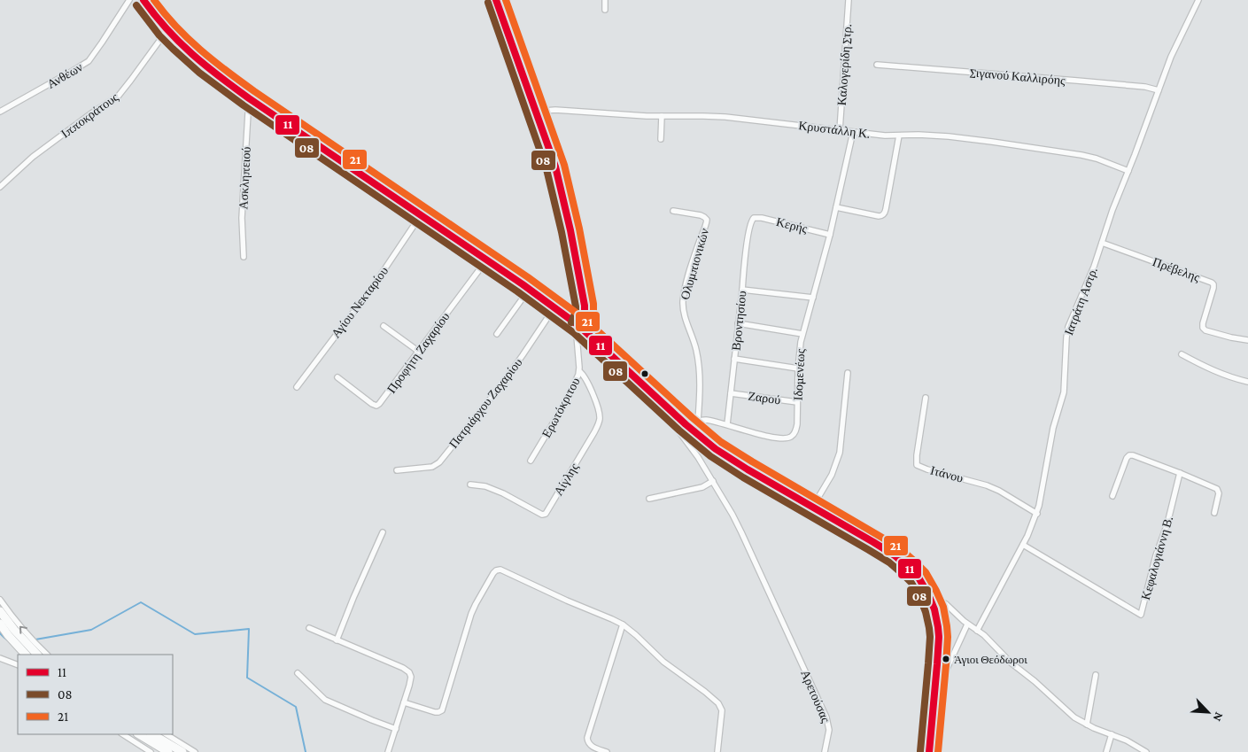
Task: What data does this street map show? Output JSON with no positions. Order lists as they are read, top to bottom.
{
  "streets": {
    "street": [
      "Καλογερίδη Στρ.",
      "Ανθέων",
      "Σιγανού Καλλιρόης",
      "Ιπποκράτους",
      "Κρυστάλλη Κ.",
      "Ασκληπειού",
      "Κερής",
      "Ολυμπιονικών",
      "Πρέβελης",
      "Ιατράτη Αστρ.",
      "Αγίου Νεκταρίου",
      "Βροντησίου",
      "Προφήτη Ζαχαρίου",
      "Ιδομενέως",
      "Ζαρού",
      "Πατριάρχου Ζαχαρίου",
      "Ερωτόκριτου",
      "Ιτάνου",
      "Αίγλης",
      "Κεφαλογιάννη Β.",
      "Αρετούσας"
    ]
  },
  "crossings": [
    ["Καλογερίδη Στρ.", "Κρυστάλλη Κ."],
    ["Σιγανού Καλλιρόης", "Ιατράτη Αστρ."],
    ["Κρυστάλλη Κ.", "Ιατράτη Αστρ."],
    ["Κρυστάλλη Κ.", "Ιδομενέως"],
    ["Κρυστάλλη Κ.", "Ερωτόκριτου"],
    ["Κερής", "Βροντησίου"],
    ["Κερής", "Ιδομενέως"],
    ["Ολυμπιονικών", "Ιδομενέως"],
    ["Πρέβελης", "Ιατράτη Αστρ."],
    ["Ιατράτη Αστρ.", "Ιτάνου"],
    ["Ιατράτη Αστρ.", "Κεφαλογιάννη Β."],
    ["Βροντησίου", "Ιδομενέως"],
    ["Βροντησίου", "Ζαρού"],
    ["Ιδομενέως", "Ζαρού"],
    ["Ερωτόκριτου", "Αίγλης"]
  ],
  "places": ["Άγιοι Θεόδωροι"],
  "lines": ["transit line 11", "transit line 21", "transit line 08"],
  "legend": ["11", "08", "21"],
  "north": "bottom right"
}
